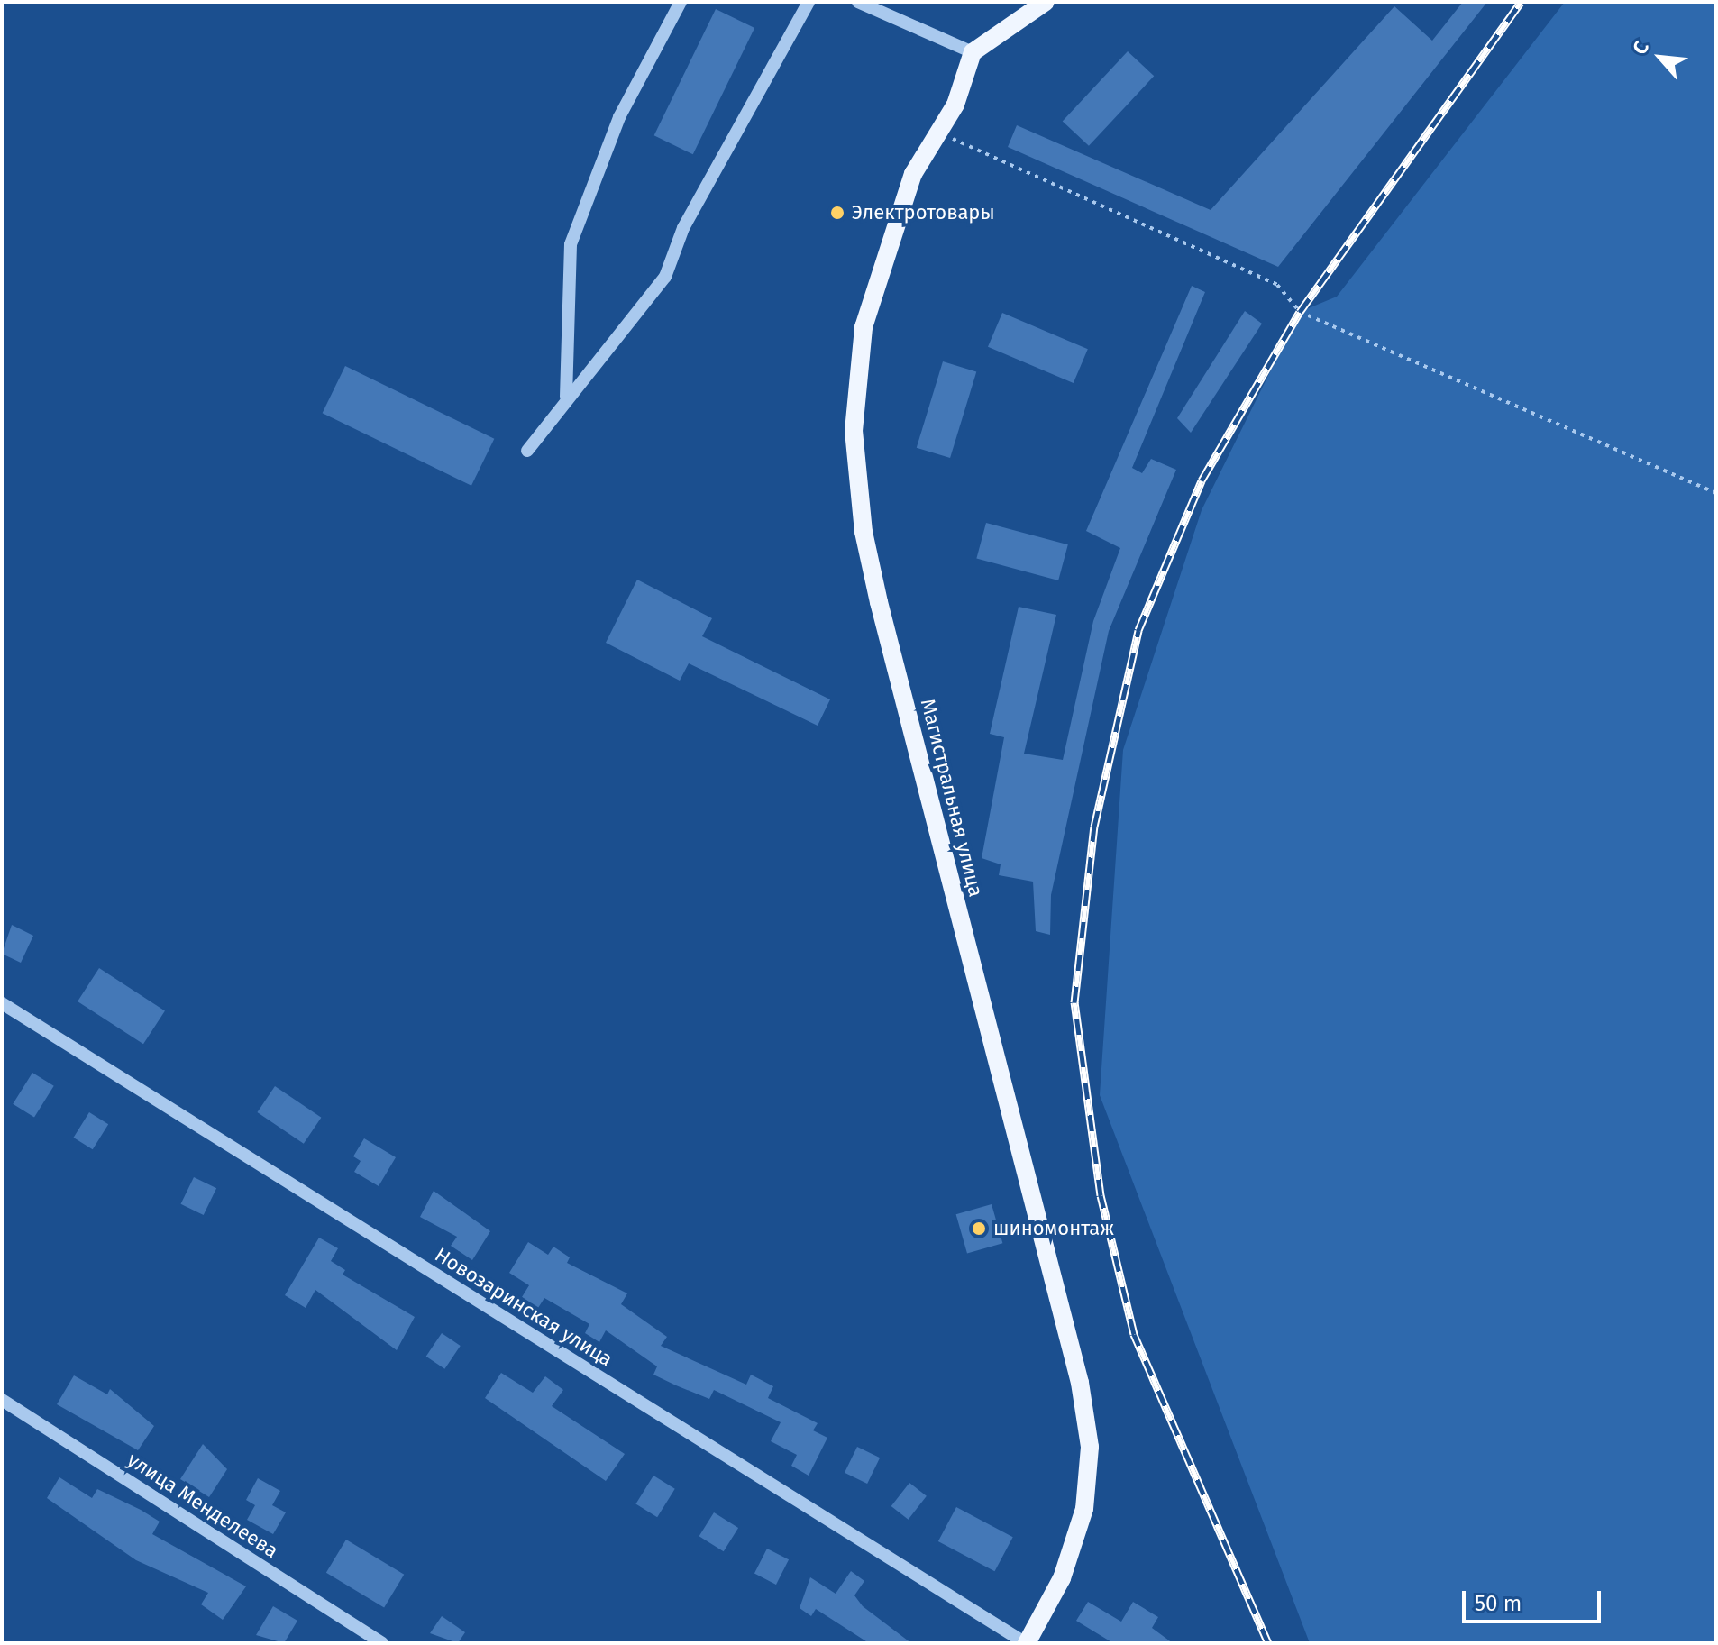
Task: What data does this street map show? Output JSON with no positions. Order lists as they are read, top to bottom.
{
  "streets": {
    "main road": ["Магистральная улица"],
    "street": ["Новозаринская улица", "улица Менделеева"]
  },
  "crossings": [
    ["Магистральная улица", "Новозаринская улица"]
  ],
  "places": ["Электротовары", "шиномонтаж"],
  "scale_bar": "50 m",
  "north": "top left"
}
